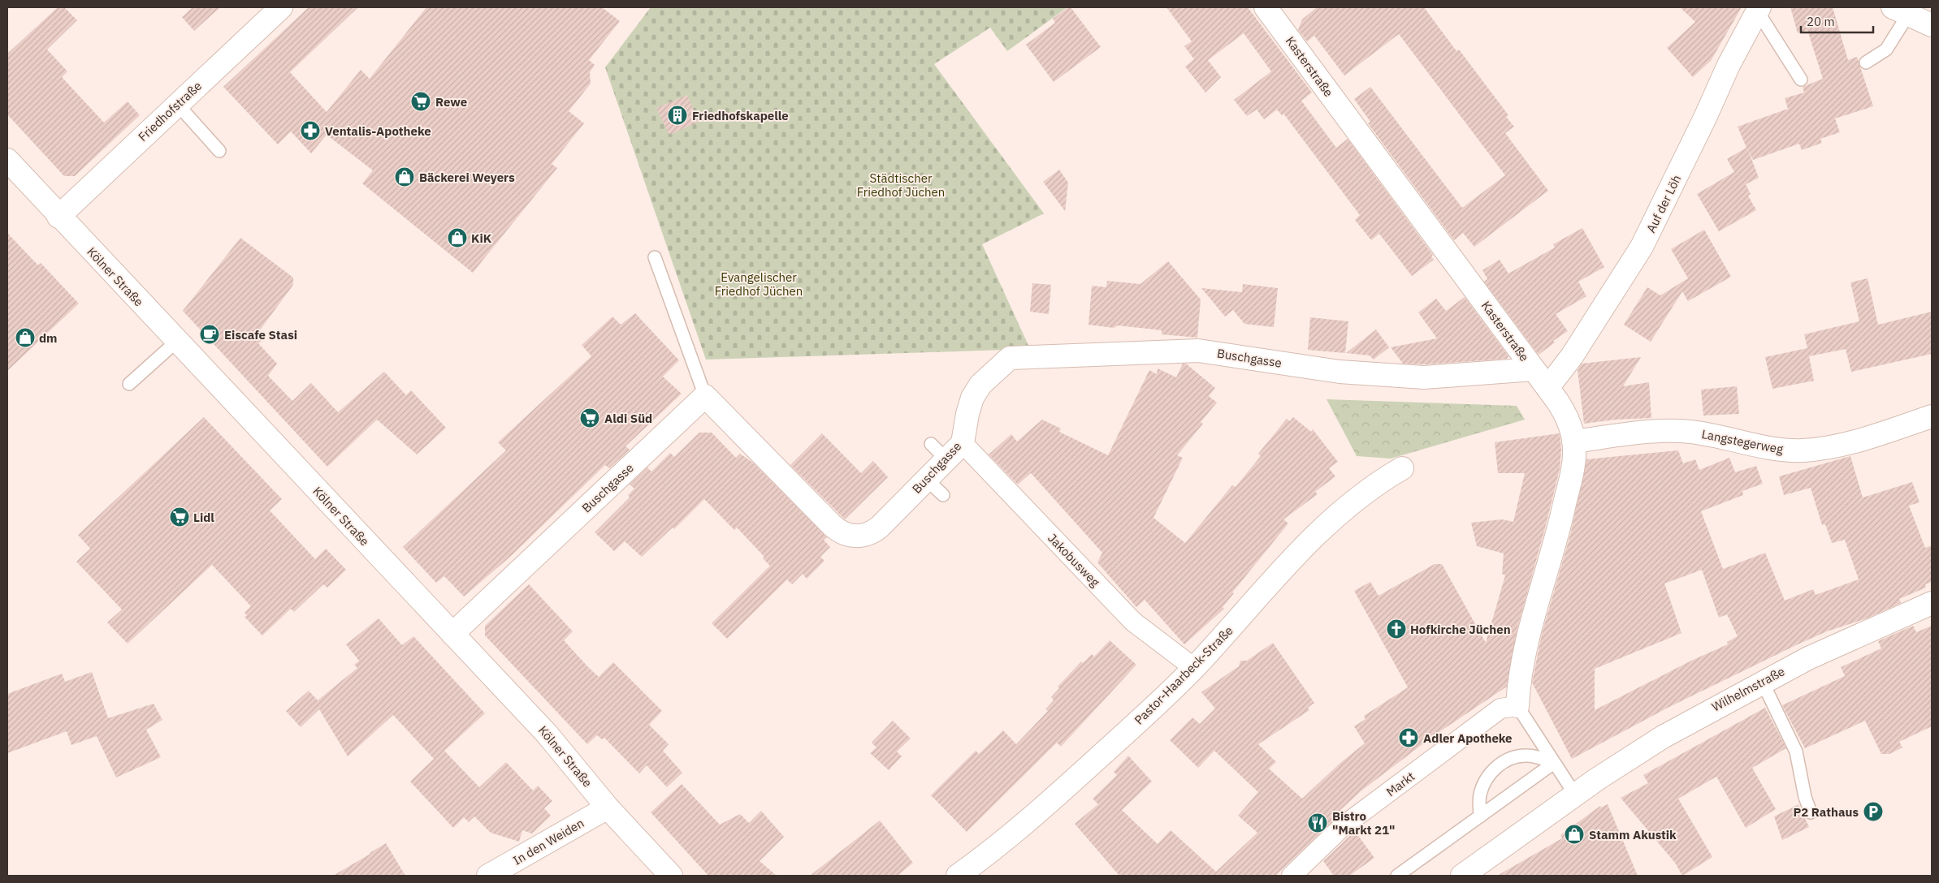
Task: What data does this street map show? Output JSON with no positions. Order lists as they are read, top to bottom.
{
  "streets": {
    "street": [
      "Kasterstraße",
      "Friedhofstraße",
      "Auf der Löh",
      "Kölner Straße",
      "Buschgasse",
      "Langstegerweg",
      "Jakobusweg",
      "Pastor-Haarbeck-Straße",
      "Wilhelmstraße",
      "Markt",
      "In den Weiden"
    ]
  },
  "crossings": [
    ["Kasterstraße", "Auf der Löh"],
    ["Kasterstraße", "Buschgasse"],
    ["Kasterstraße", "Langstegerweg"],
    ["Kasterstraße", "Markt"],
    ["Friedhofstraße", "Kölner Straße"],
    ["Kölner Straße", "Buschgasse"],
    ["Kölner Straße", "In den Weiden"],
    ["Buschgasse", "Jakobusweg"],
    ["Jakobusweg", "Pastor-Haarbeck-Straße"]
  ],
  "parks": ["Städtischer Friedhof Jüchen", "Evangelischer Friedhof Jüchen"],
  "places": {
    "supermarket": ["Rewe", "Aldi Süd", "Lidl"],
    "building": ["Friedhofskapelle"],
    "pharmacy": ["Ventalis-Apotheke", "Adler Apotheke"],
    "shop": [
      "Bäckerei Weyers",
      "KiK",
      "dm",
      "Stamm Akustik"
    ],
    "cafe": ["Eiscafe Stasi"],
    "church": ["Hofkirche Jüchen"],
    "parking": ["P2 Rathaus"],
    "restaurant": ["Bistro \"Markt 21\""]
  },
  "scale_bar": "20 m"
}
